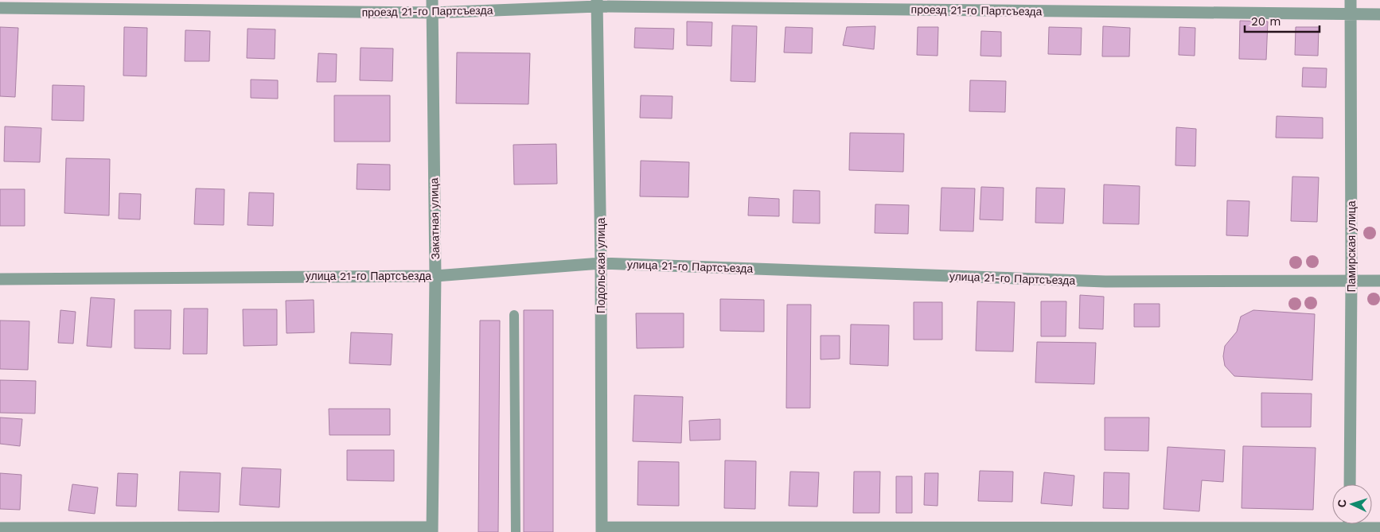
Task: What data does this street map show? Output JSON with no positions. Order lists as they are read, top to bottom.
{
  "streets": {
    "street": [
      "проезд 21-го Партсъезда",
      "Закатная улица",
      "Памирская улица",
      "Подольская улица",
      "улица 21-го Партсъезда"
    ]
  },
  "crossings": [
    ["проезд 21-го Партсъезда", "Закатная улица"],
    ["проезд 21-го Партсъезда", "Памирская улица"],
    ["проезд 21-го Партсъезда", "Подольская улица"],
    ["Закатная улица", "улица 21-го Партсъезда"],
    ["Памирская улица", "улица 21-го Партсъезда"],
    ["Подольская улица", "улица 21-го Партсъезда"]
  ],
  "scale_bar": "20 m",
  "north": "left"
}
